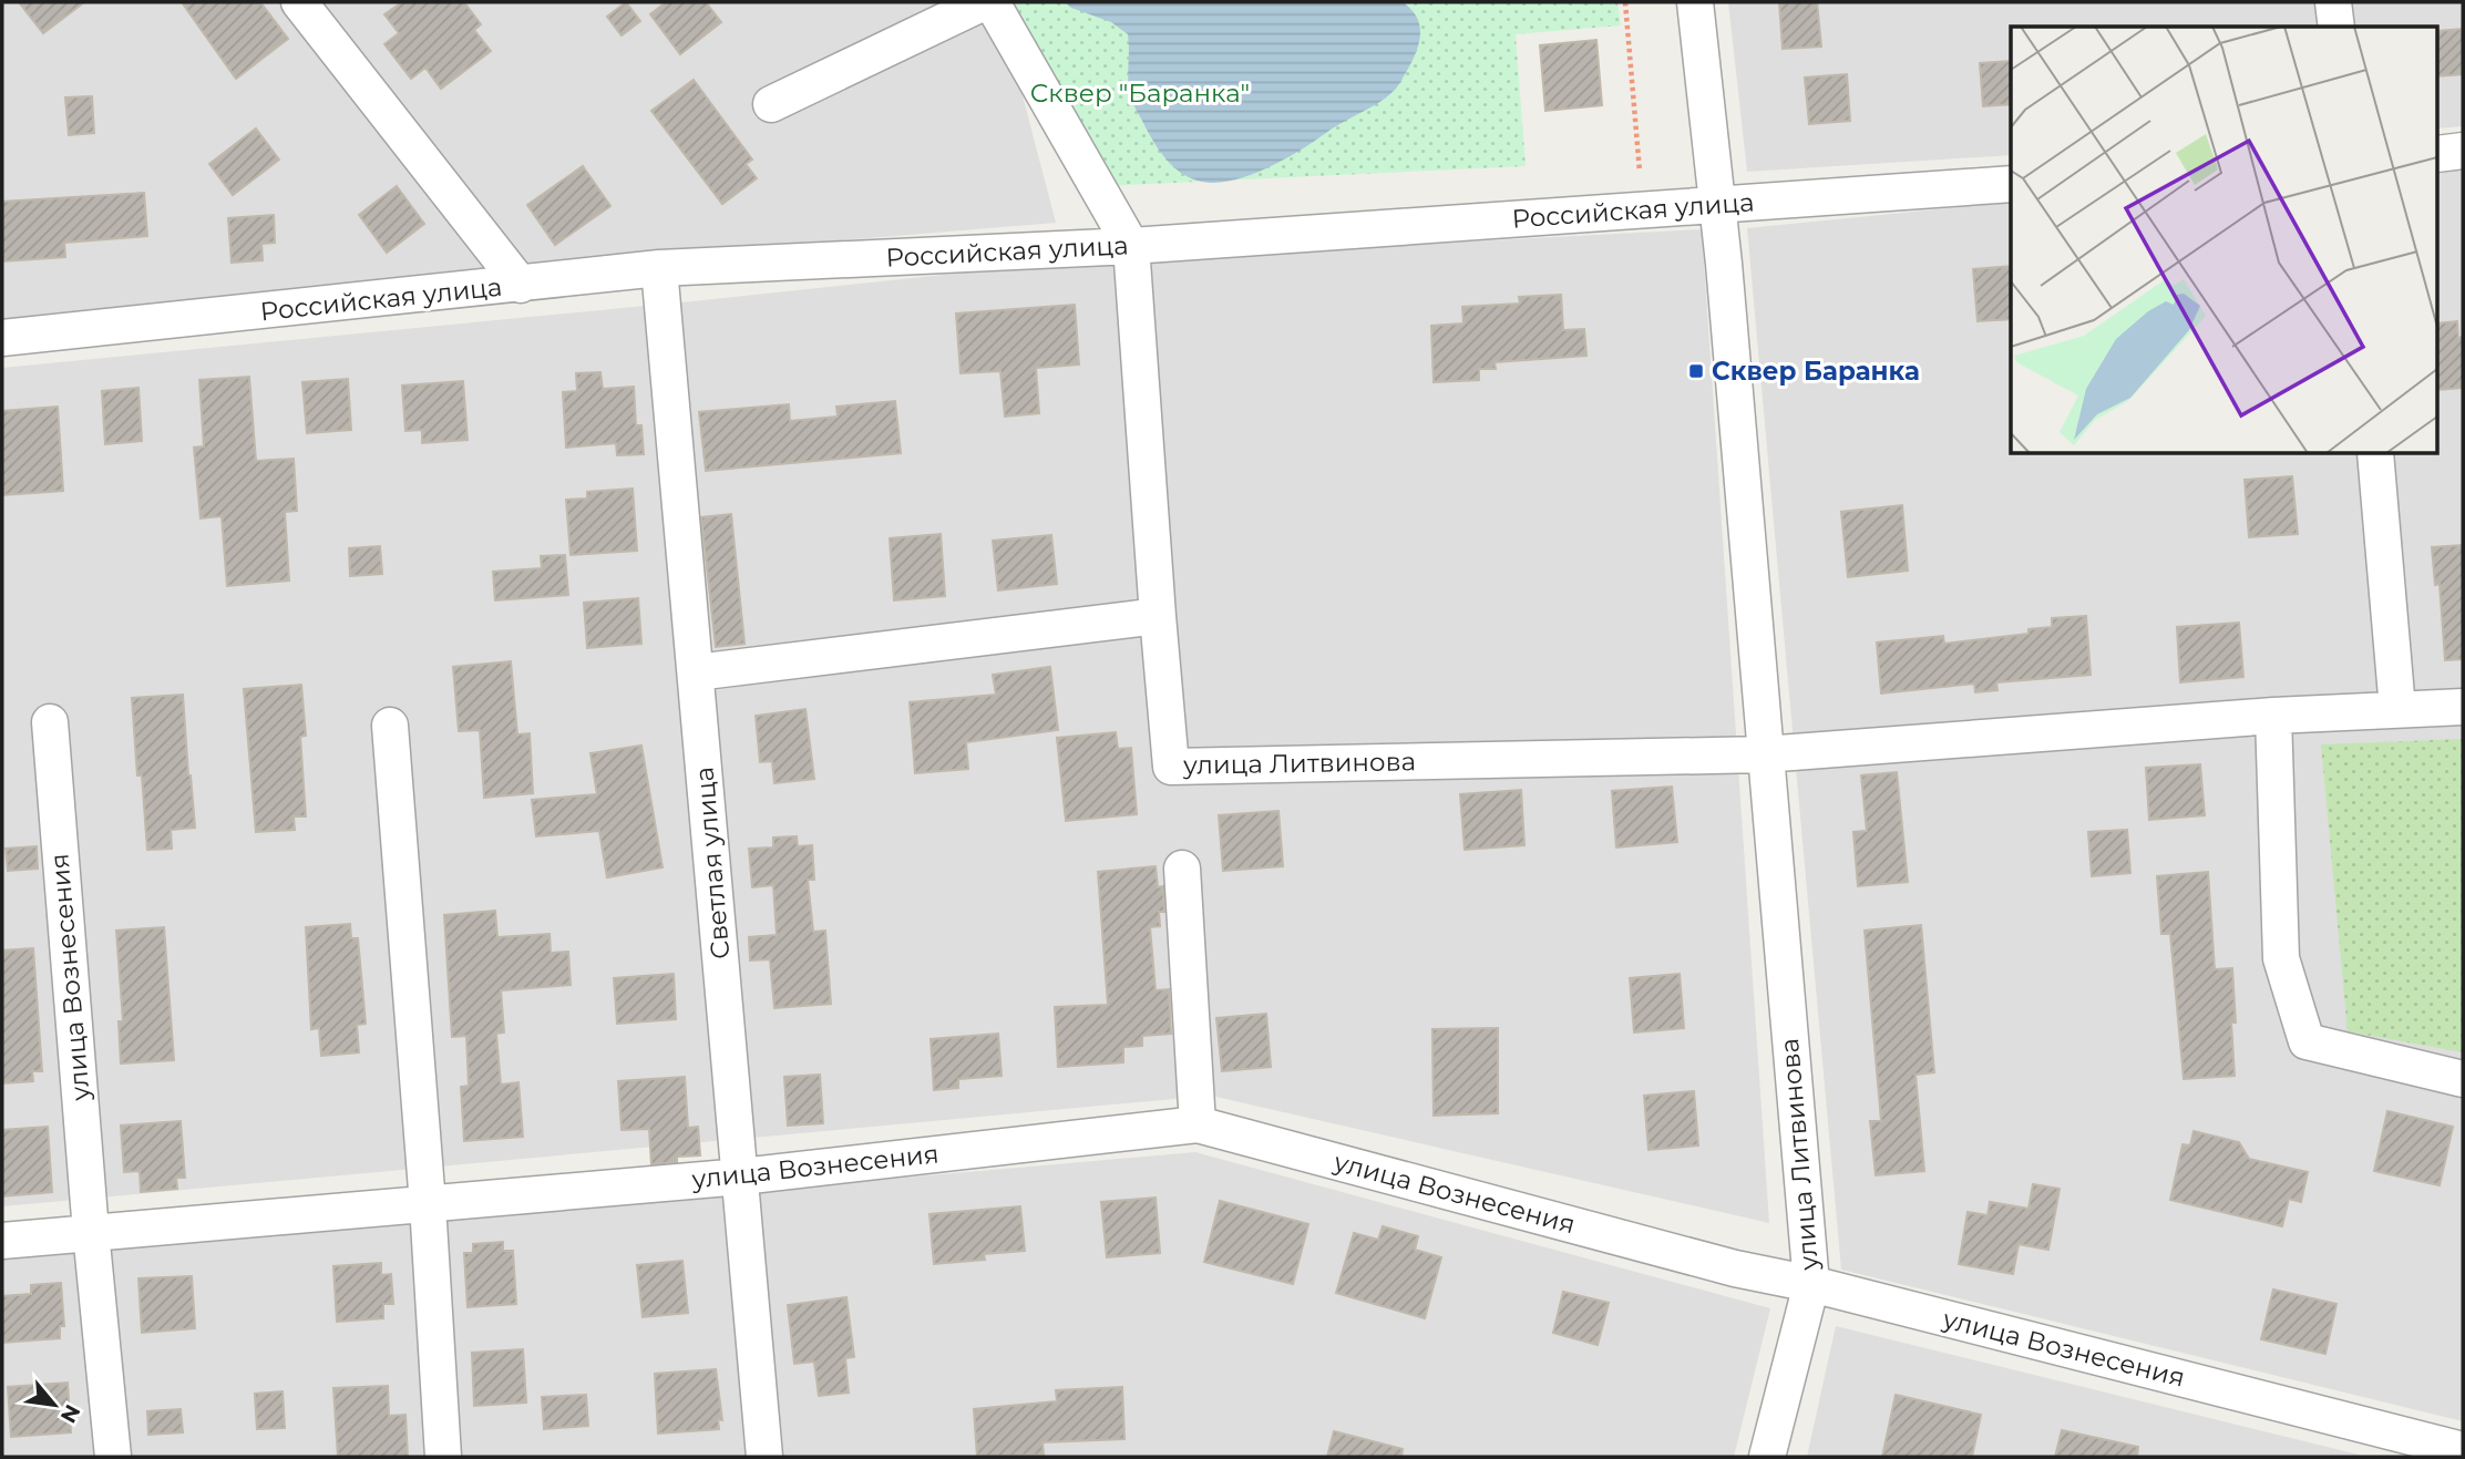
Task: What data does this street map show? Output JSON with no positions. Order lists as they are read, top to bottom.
{
  "streets": {
    "street": [
      "Российская улица",
      "улица Литвинова",
      "Светлая улица",
      "улица Вознесения"
    ]
  },
  "crossings": [
    ["Российская улица", "улица Литвинова"],
    ["Российская улица", "Светлая улица"],
    ["улица Литвинова", "улица Вознесения"],
    ["Светлая улица", "улица Вознесения"]
  ],
  "parks": ["Сквер \"Баранка\""],
  "places": {
    "transit": ["Сквер Баранка"]
  },
  "north": "bottom right"
}
